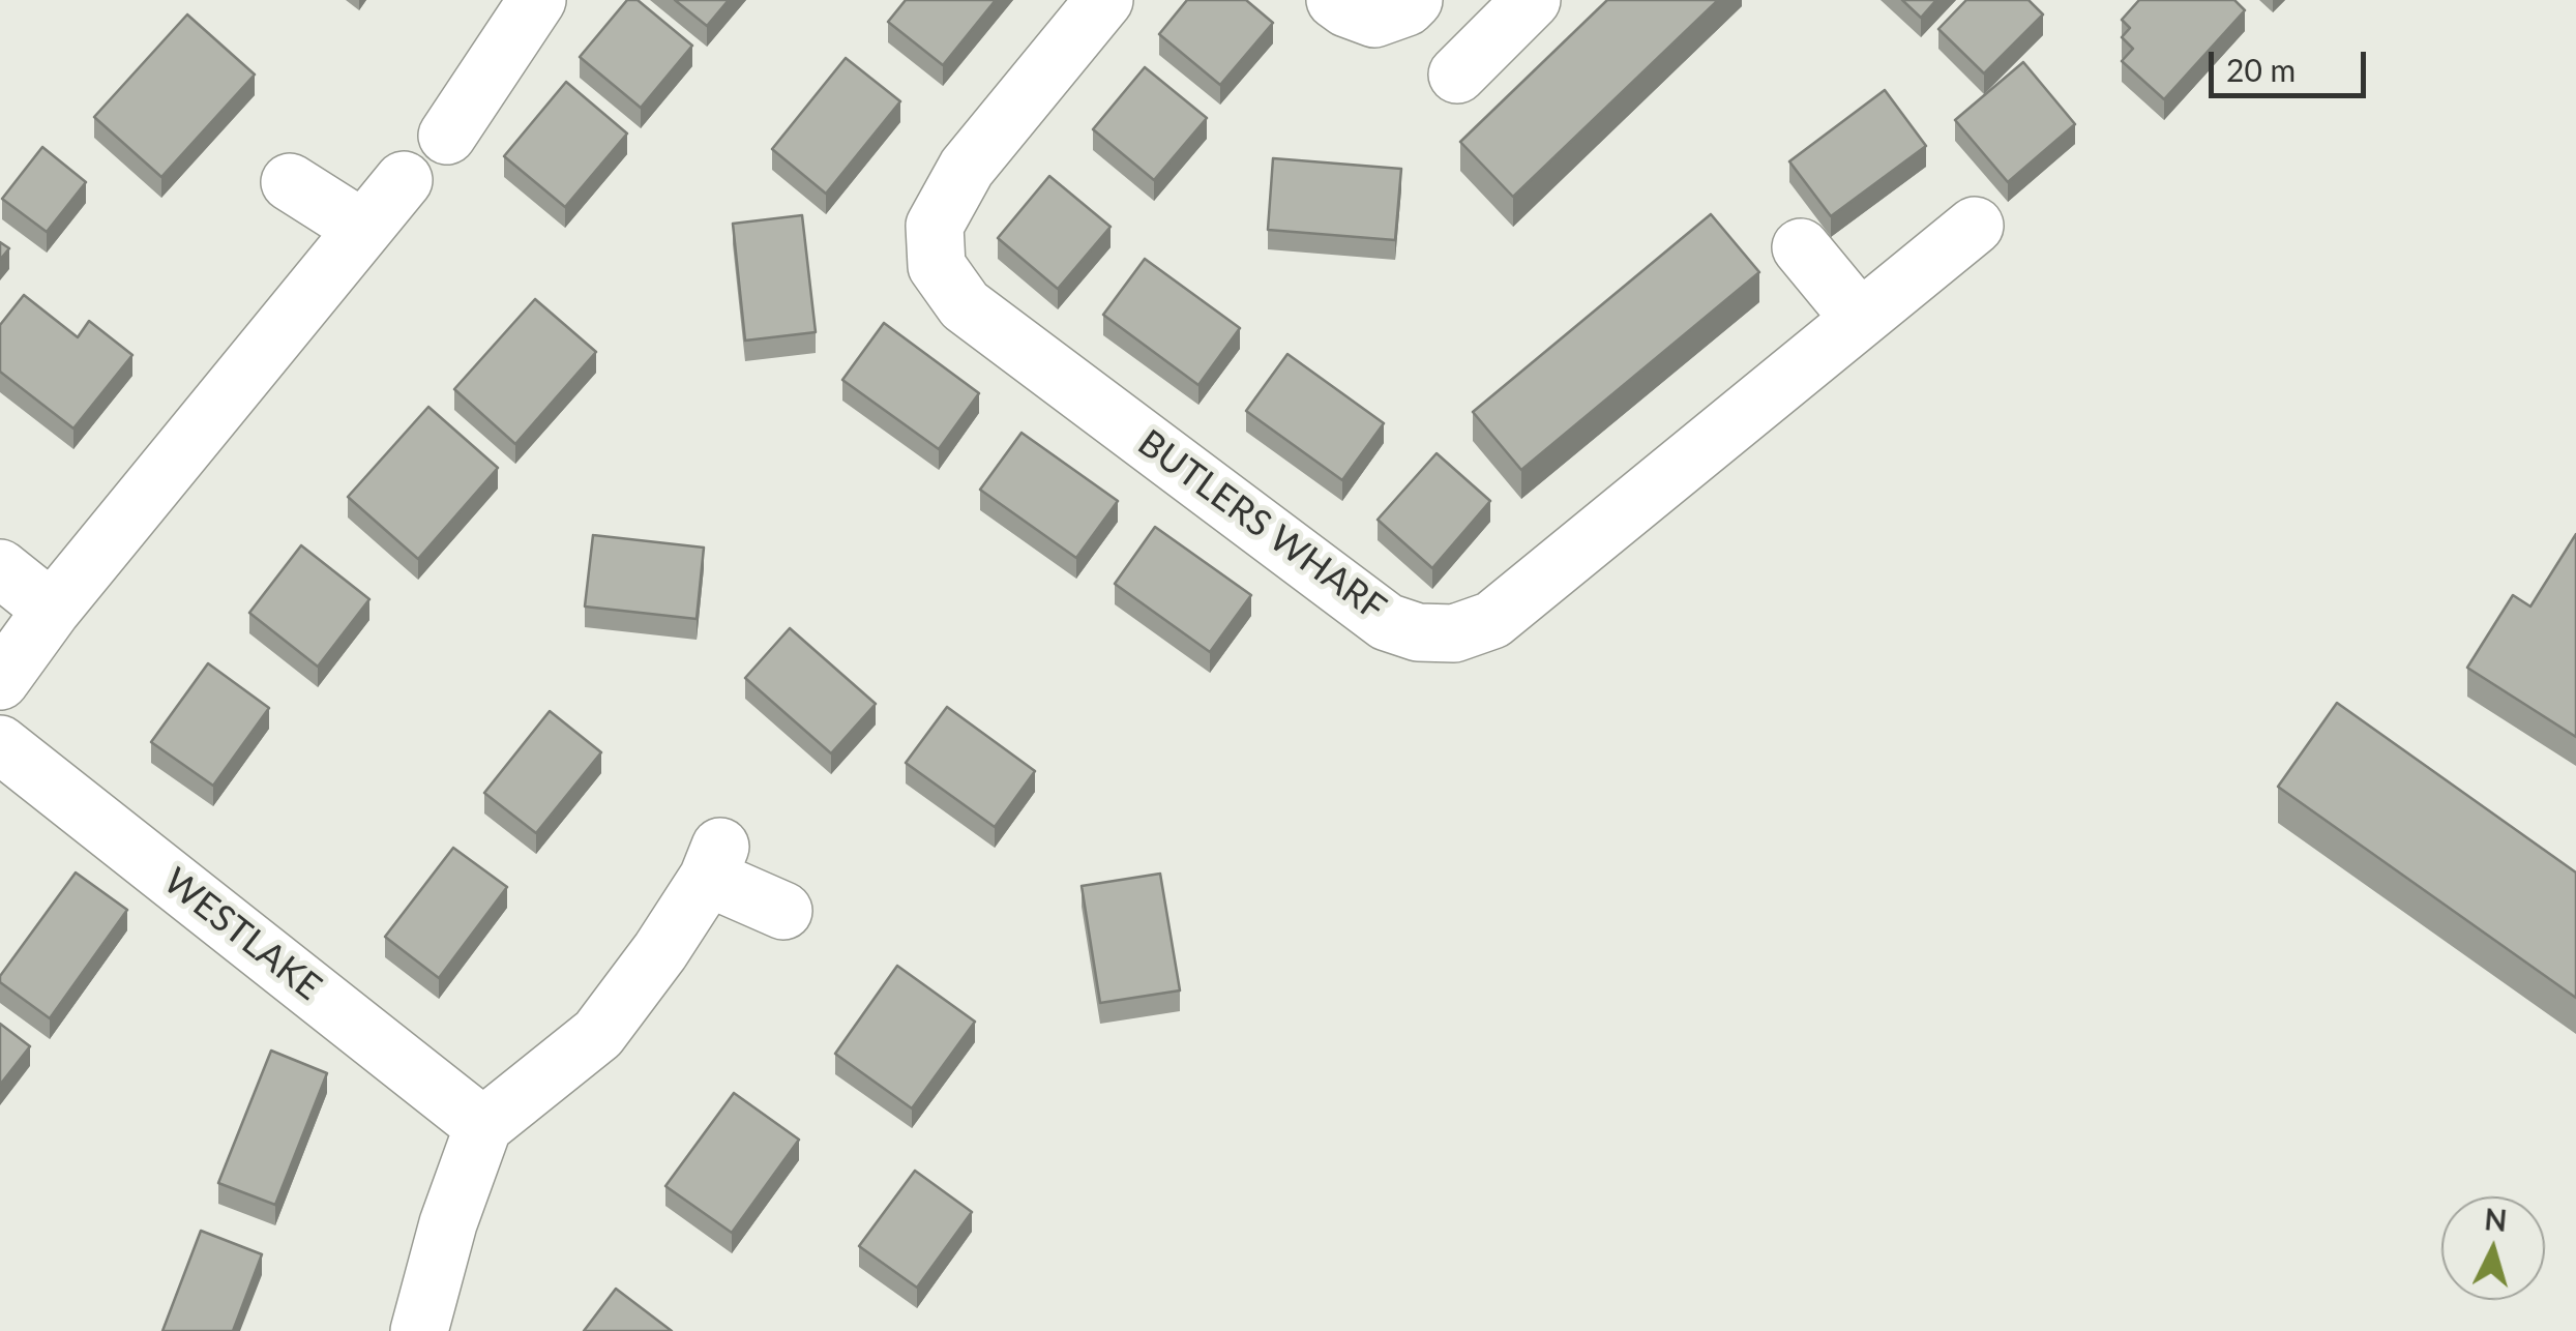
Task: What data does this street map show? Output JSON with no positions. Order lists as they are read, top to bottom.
{
  "streets": {
    "street": ["BUTLERS WHARF", "WESTLAKE"]
  },
  "scale_bar": "20 m",
  "north": "top"
}
